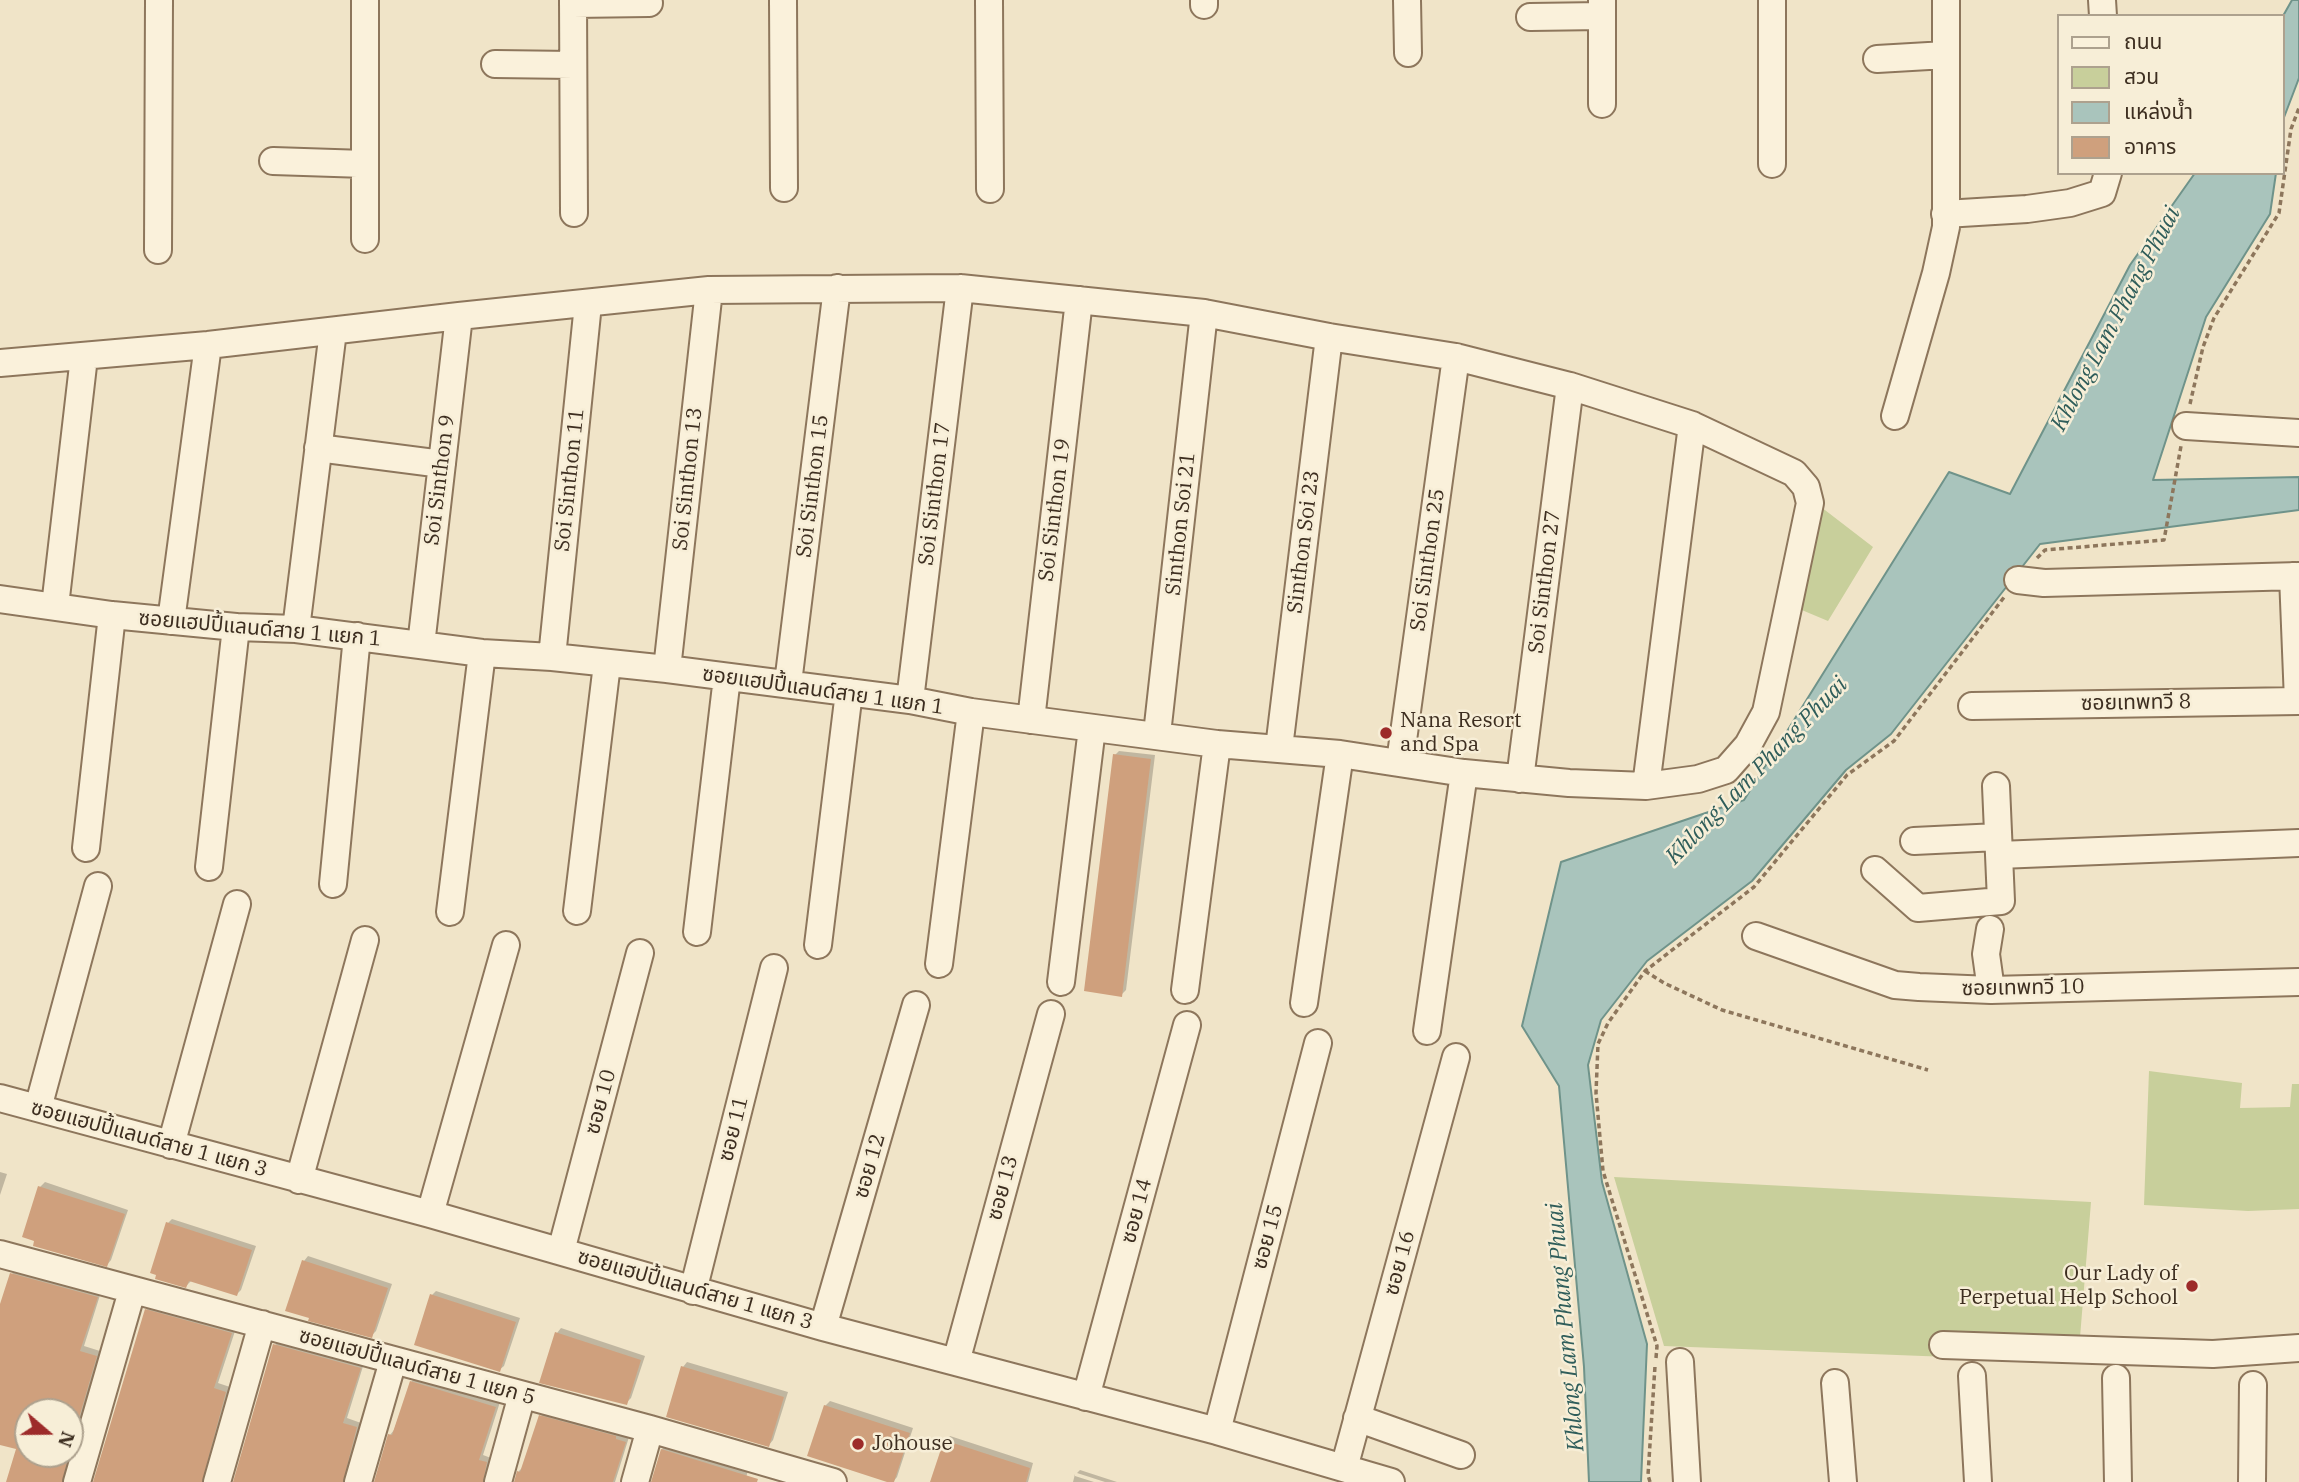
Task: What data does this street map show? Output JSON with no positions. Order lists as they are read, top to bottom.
{
  "streets": {
    "street": [
      "Soi Sinthon 13",
      "Soi Sinthon 9",
      "Soi Sinthon 11",
      "Soi Sinthon 15",
      "Soi Sinthon 17",
      "Soi Sinthon 19",
      "Sinthon Soi 21",
      "Sinthon Soi 23",
      "Soi Sinthon 25",
      "Soi Sinthon 27",
      "ซอยแฮปปี้แลนด์สาย 1 แยก 1",
      "ซอยเทพทวี 8",
      "ซอยเทพทวี 10",
      "ซอย 10",
      "ซอย 11",
      "ซอยแฮปปี้แลนด์สาย 1 แยก 3",
      "ซอย 12",
      "ซอย 13",
      "ซอย 14",
      "ซอย 15",
      "ซอย 16",
      "ซอยแฮปปี้แลนด์สาย 1 แยก 5"
    ]
  },
  "crossings": [
    ["Soi Sinthon 13", "ซอยแฮปปี้แลนด์สาย 1 แยก 1"],
    ["Soi Sinthon 9", "ซอยแฮปปี้แลนด์สาย 1 แยก 1"],
    ["Soi Sinthon 11", "ซอยแฮปปี้แลนด์สาย 1 แยก 1"],
    ["Soi Sinthon 15", "ซอยแฮปปี้แลนด์สาย 1 แยก 1"],
    ["Soi Sinthon 17", "ซอยแฮปปี้แลนด์สาย 1 แยก 1"],
    ["Soi Sinthon 19", "ซอยแฮปปี้แลนด์สาย 1 แยก 1"],
    ["Sinthon Soi 21", "ซอยแฮปปี้แลนด์สาย 1 แยก 1"],
    ["Sinthon Soi 23", "ซอยแฮปปี้แลนด์สาย 1 แยก 1"],
    ["Soi Sinthon 25", "ซอยแฮปปี้แลนด์สาย 1 แยก 1"],
    ["Soi Sinthon 27", "ซอยแฮปปี้แลนด์สาย 1 แยก 1"],
    ["ซอย 10", "ซอยแฮปปี้แลนด์สาย 1 แยก 3"],
    ["ซอย 11", "ซอยแฮปปี้แลนด์สาย 1 แยก 3"],
    ["ซอยแฮปปี้แลนด์สาย 1 แยก 3", "ซอย 12"],
    ["ซอยแฮปปี้แลนด์สาย 1 แยก 3", "ซอย 13"],
    ["ซอยแฮปปี้แลนด์สาย 1 แยก 3", "ซอย 14"],
    ["ซอยแฮปปี้แลนด์สาย 1 แยก 3", "ซอย 15"],
    ["ซอยแฮปปี้แลนด์สาย 1 แยก 3", "ซอย 16"]
  ],
  "water": ["Khlong Lam Phang Phuai"],
  "places": ["Nana Resort and Spa", "Our Lady of Perpetual Help School", "Johouse"],
  "legend": [
    "ถนน",
    "สวน",
    "แหล่งน้ำ",
    "อาคาร"
  ],
  "north": "right"
}
